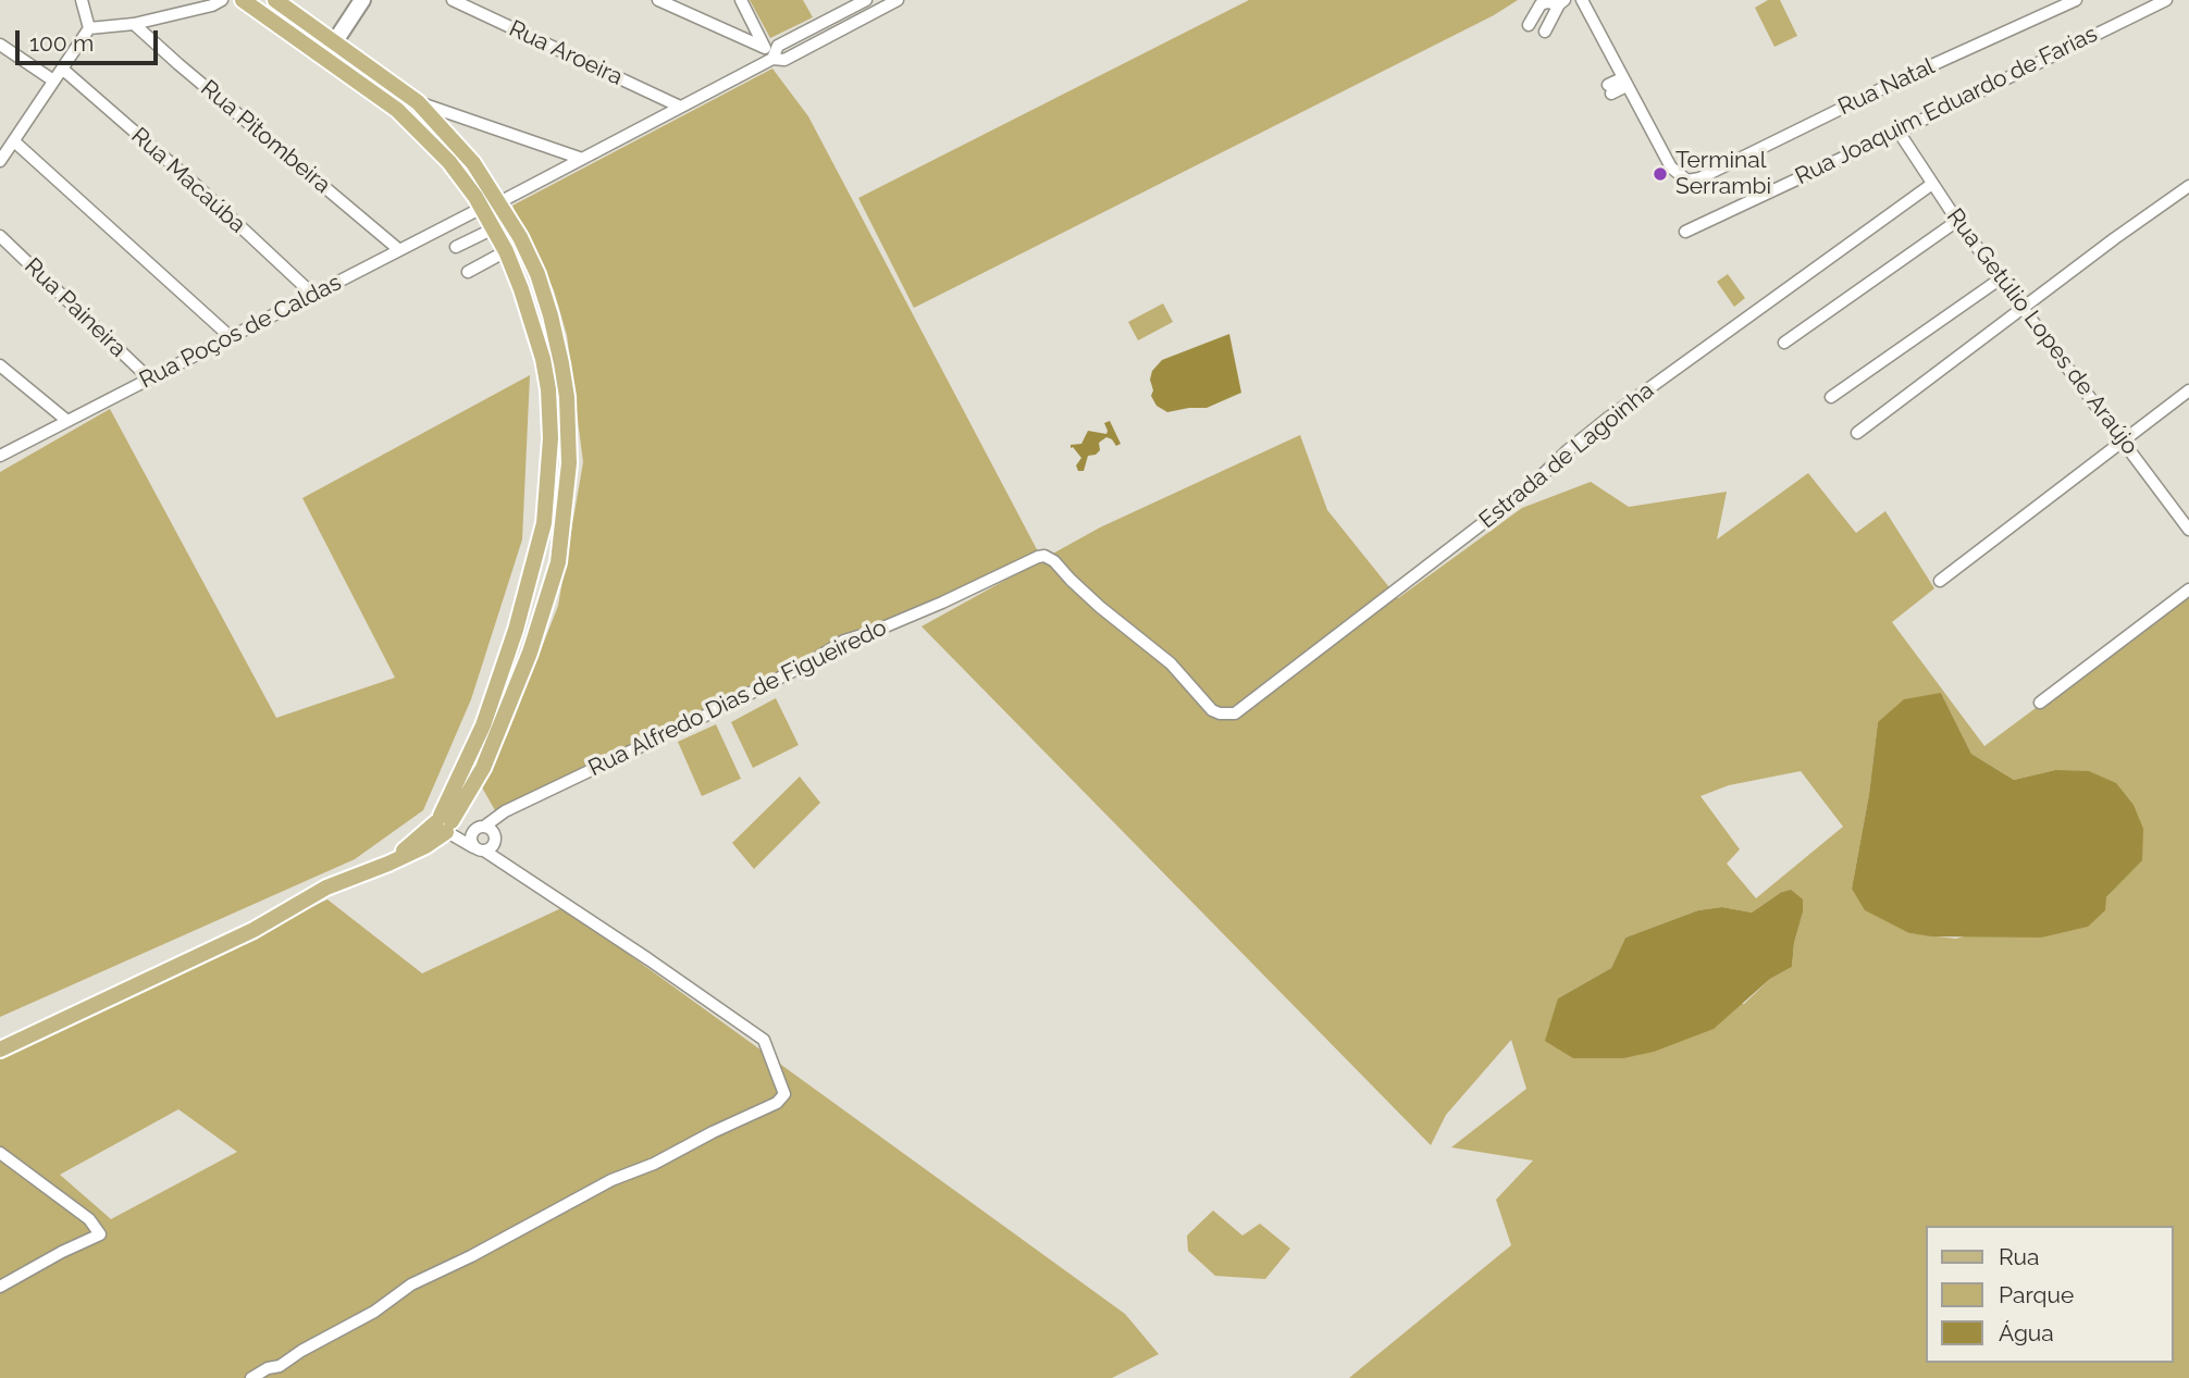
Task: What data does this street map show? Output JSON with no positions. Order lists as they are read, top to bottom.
{
  "streets": {
    "street": [
      "Rua Aroeira",
      "Rua Natal",
      "Rua Joaquim Eduardo de Farias",
      "Rua Pitombeira",
      "Rua Macaúba",
      "Rua Paineira",
      "Rua Poços de Caldas",
      "Rua Getúlio Lopes de Araújo",
      "Estrada de Lagoinha",
      "Rua Alfredo Dias de Figueiredo"
    ]
  },
  "crossings": [
    ["Rua Joaquim Eduardo de Farias", "Rua Getúlio Lopes de Araújo"],
    ["Rua Pitombeira", "Rua Poços de Caldas"],
    ["Rua Macaúba", "Rua Poços de Caldas"],
    ["Rua Paineira", "Rua Poços de Caldas"],
    ["Rua Getúlio Lopes de Araújo", "Estrada de Lagoinha"],
    ["Estrada de Lagoinha", "Rua Alfredo Dias de Figueiredo"]
  ],
  "places": ["Terminal Serrambi"],
  "legend": ["Rua", "Parque", "Água"],
  "scale_bar": "100 m"
}
